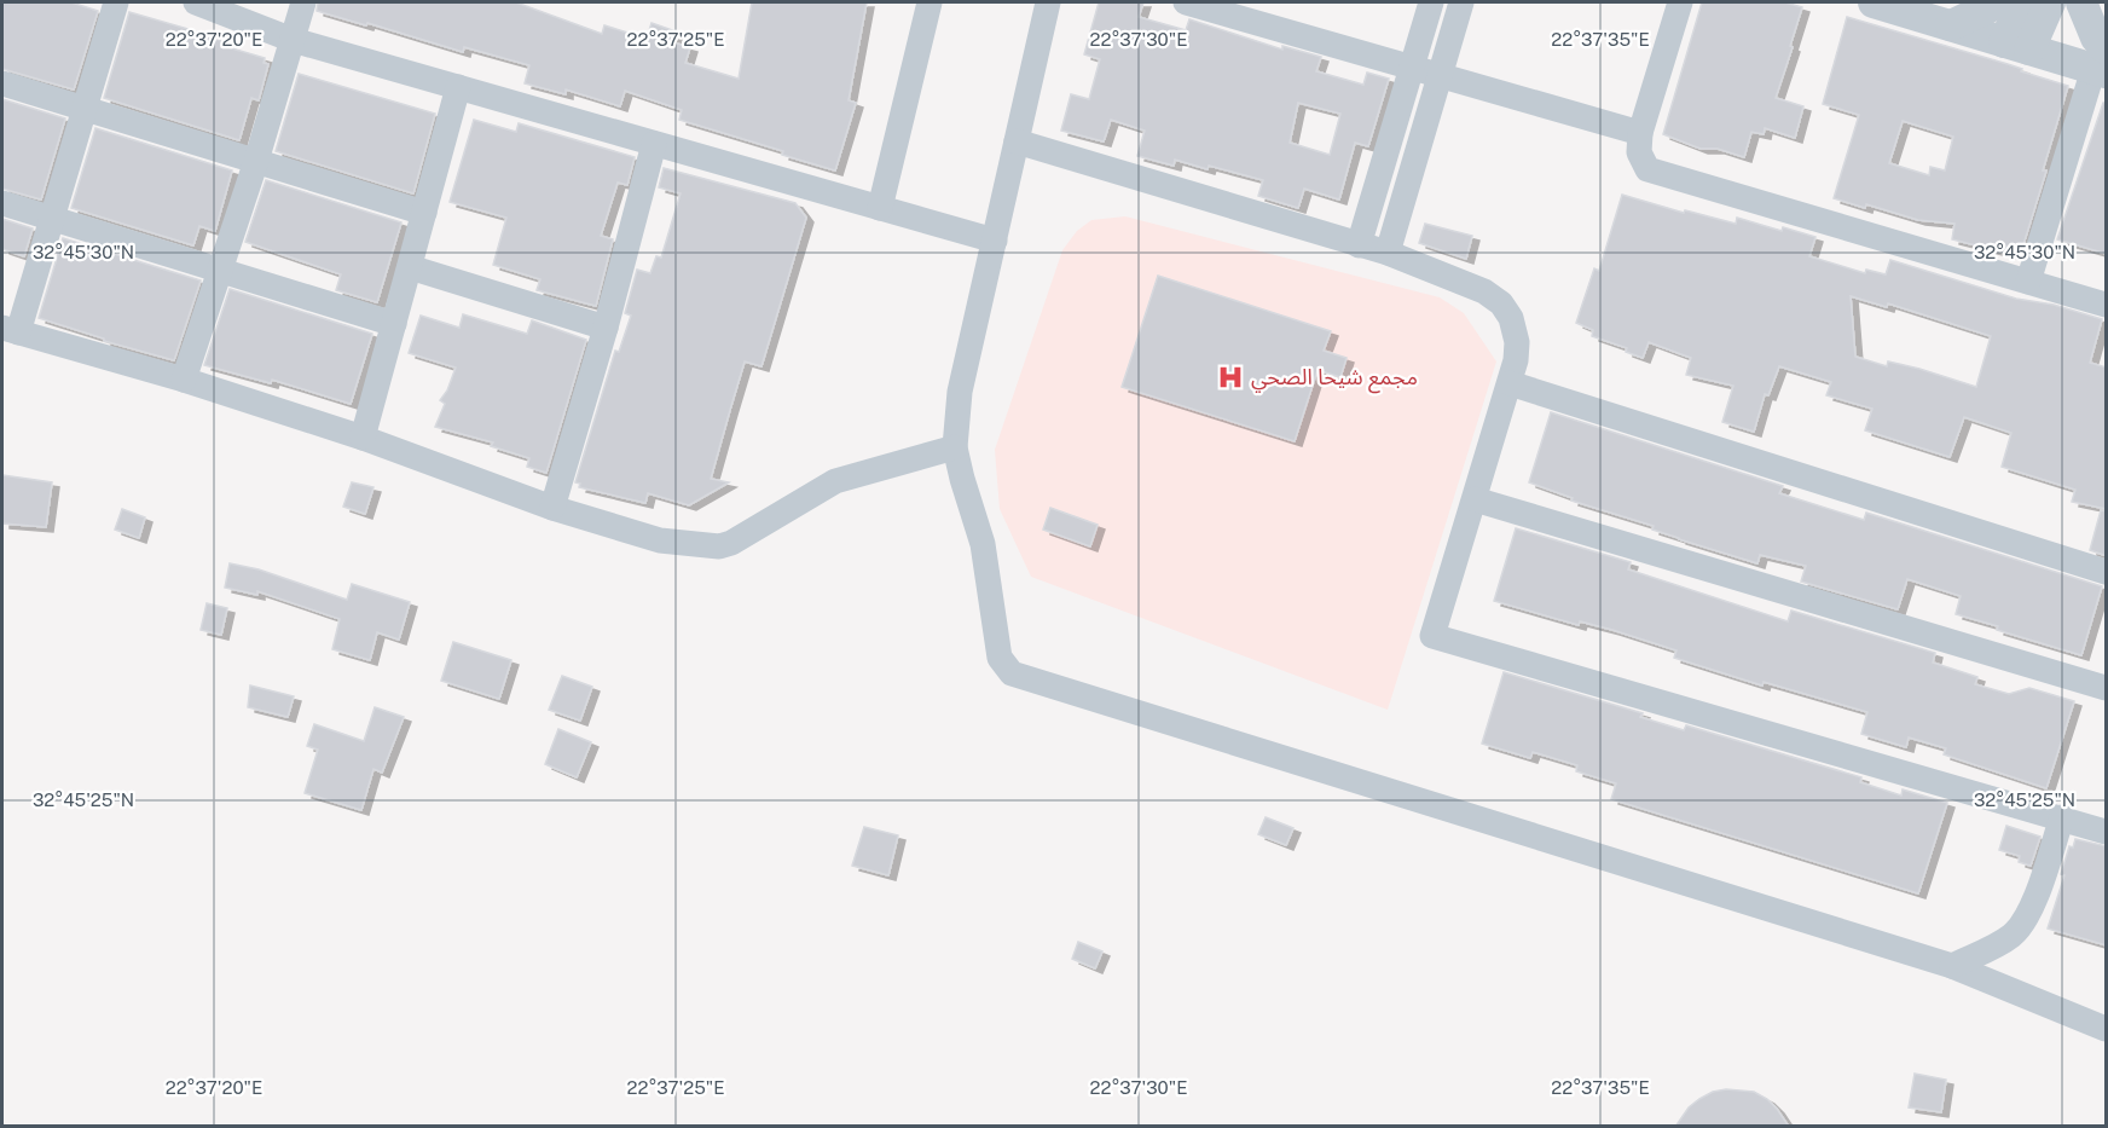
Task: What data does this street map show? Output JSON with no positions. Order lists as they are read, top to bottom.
{
  "places": {
    "hospital": ["مجمع شيحا الصحي"]
  },
  "coordinates": [
    "22°37'20\"E",
    "22°37'25\"E",
    "22°37'30\"E",
    "22°37'35\"E",
    "32°45'30\"N",
    "32°45'25\"N"
  ]
}
